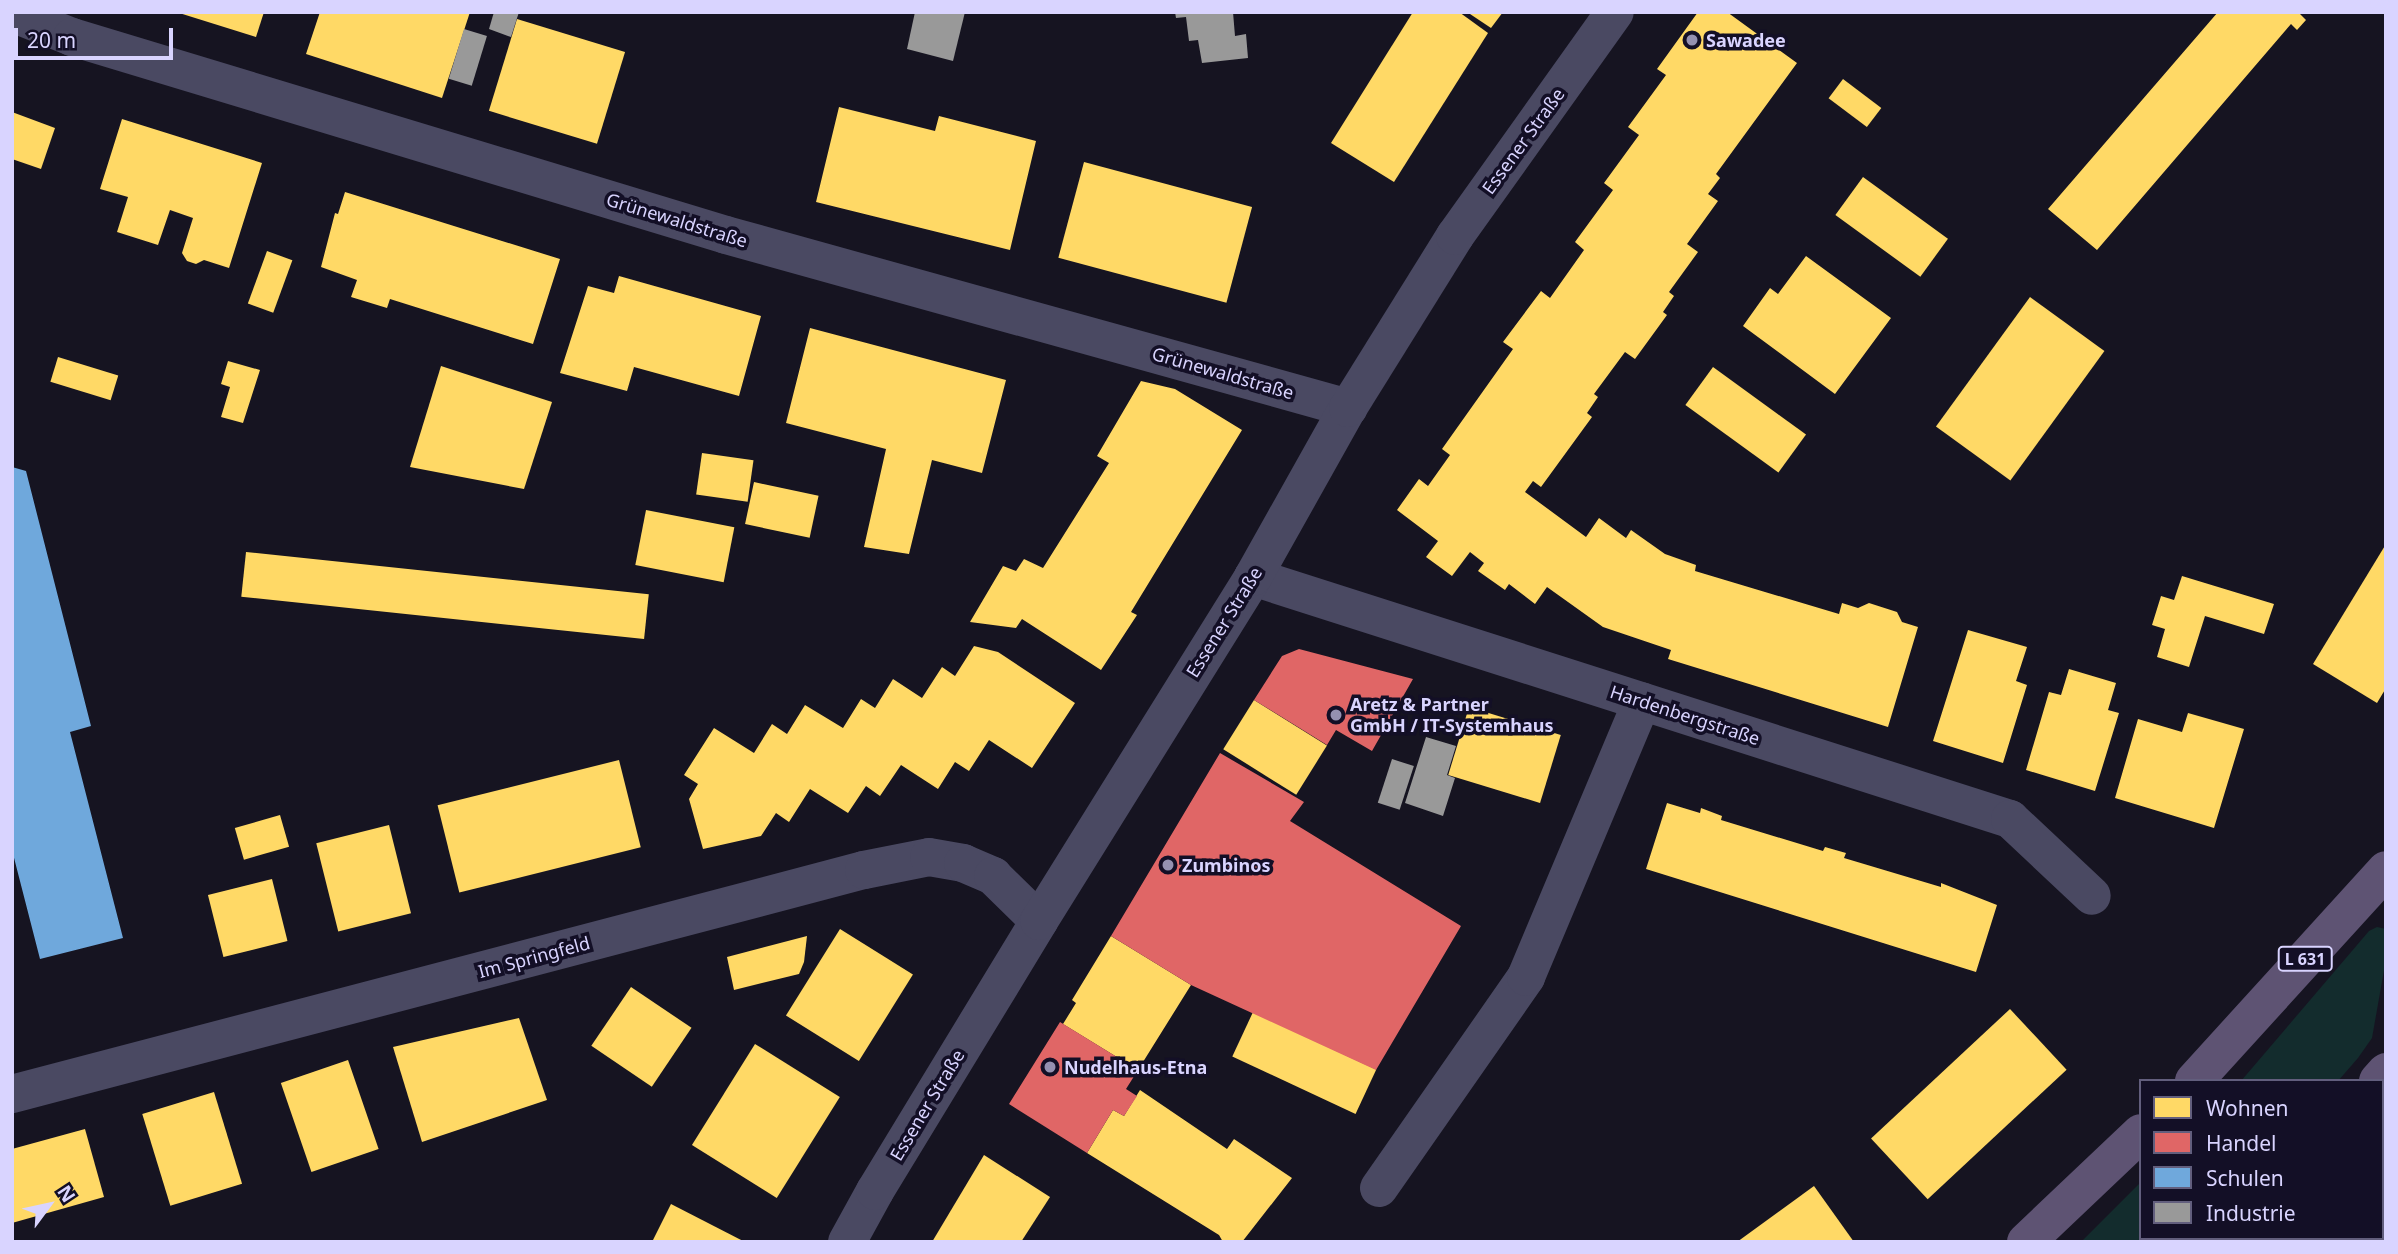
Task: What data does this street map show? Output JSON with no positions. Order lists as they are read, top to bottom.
{
  "streets": {
    "main road": ["L 631"],
    "street": [
      "Essener Straße",
      "Grünewaldstraße",
      "Hardenbergstraße",
      "Im Springfeld"
    ]
  },
  "crossings": [
    ["Essener Straße", "Grünewaldstraße"],
    ["Essener Straße", "Hardenbergstraße"],
    ["Essener Straße", "Im Springfeld"]
  ],
  "places": [
    "Sawadee",
    "Aretz & Partner GmbH / IT-Systemhaus",
    "Zumbinos",
    "Nudelhaus-Etna"
  ],
  "legend": [
    "Wohnen",
    "Handel",
    "Schulen",
    "Industrie"
  ],
  "scale_bar": "20 m",
  "north": "top right"
}
